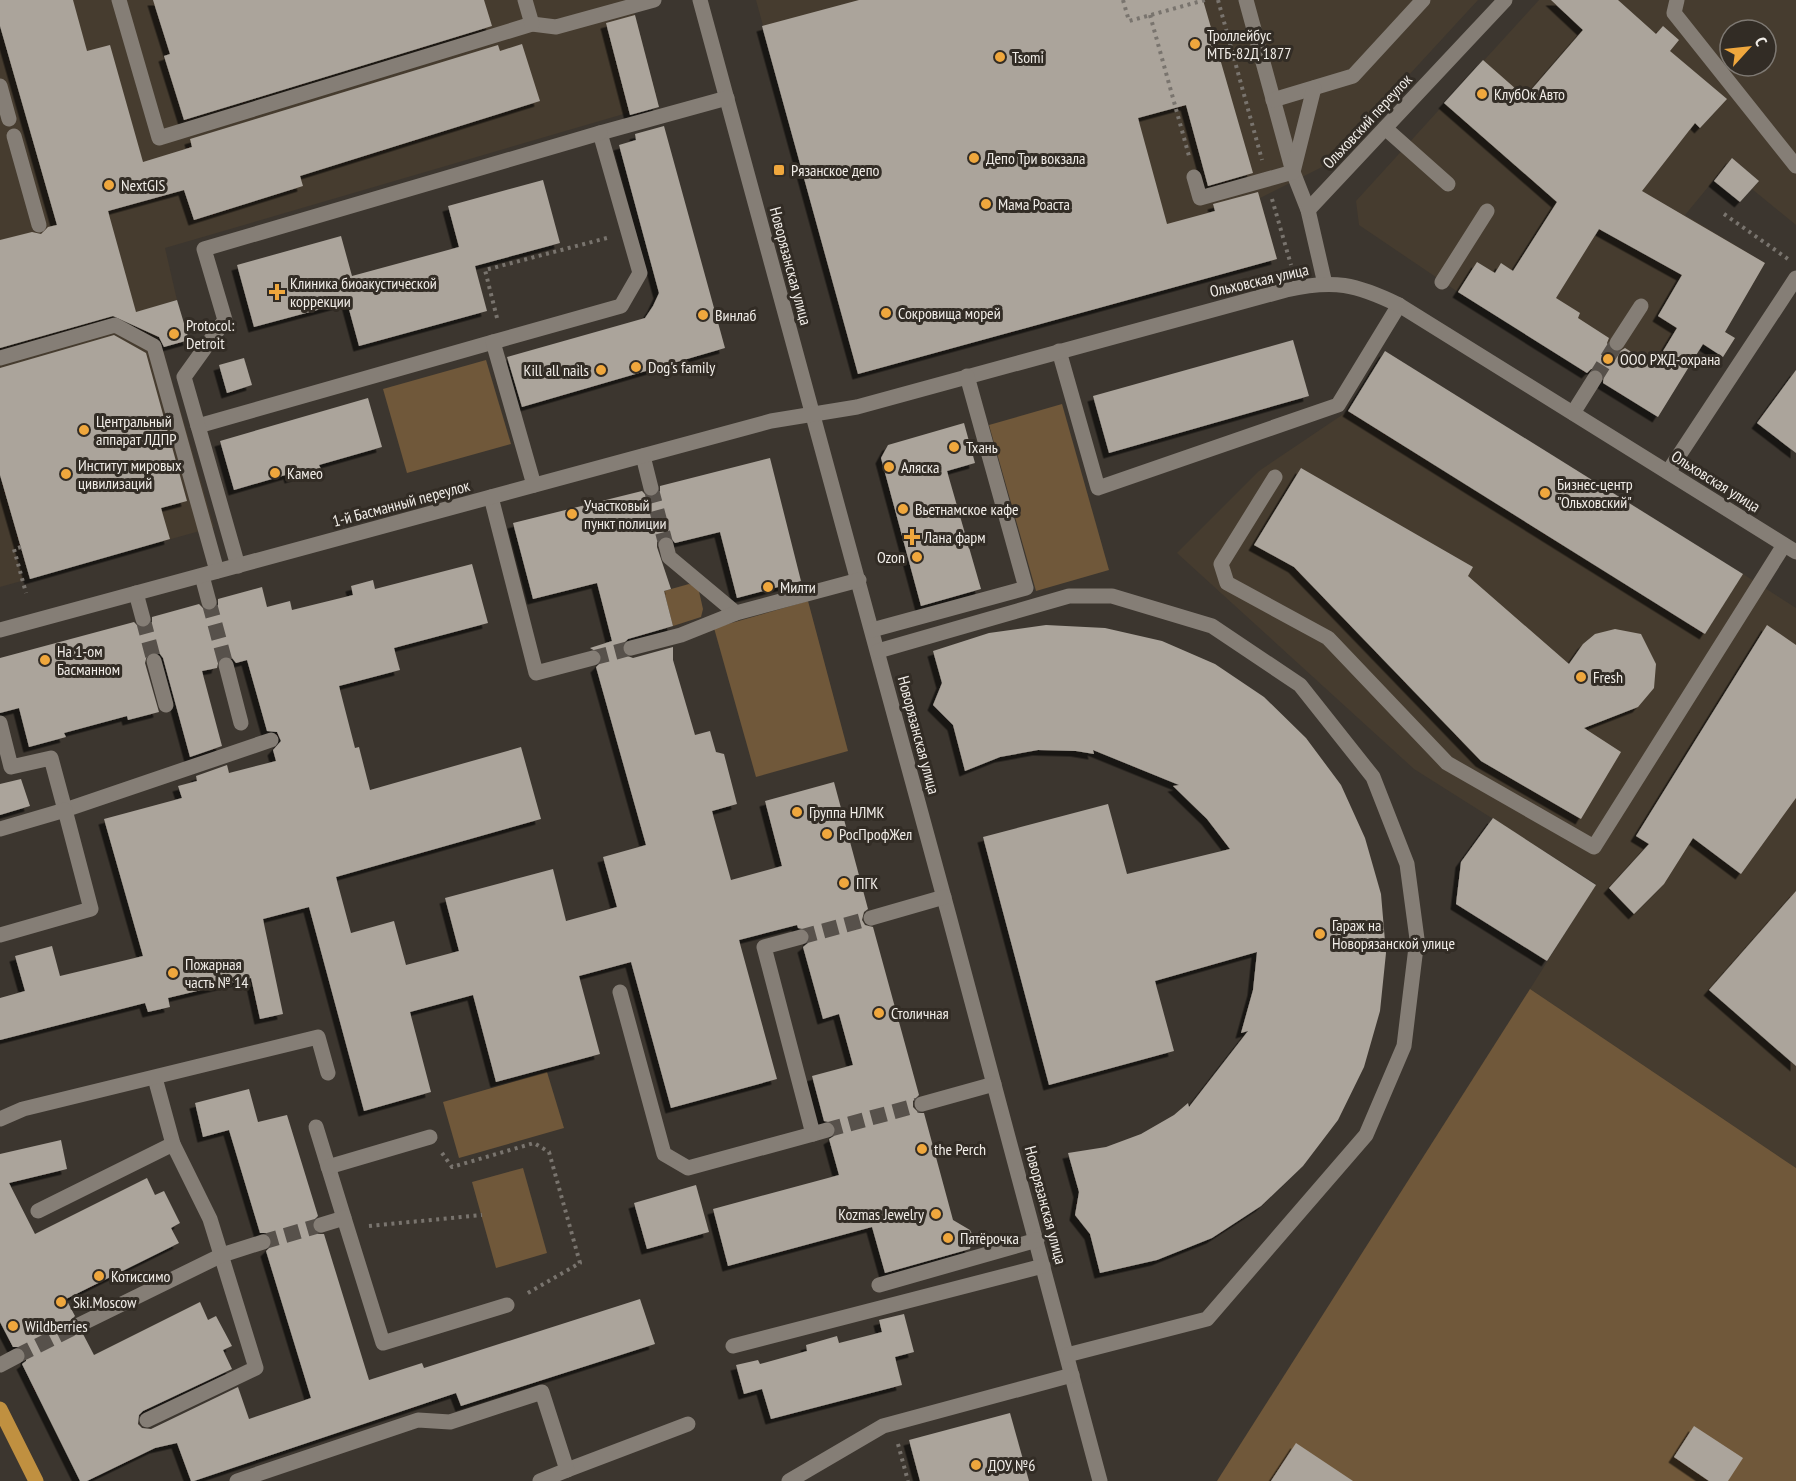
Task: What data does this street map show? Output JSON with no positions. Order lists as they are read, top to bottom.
{
  "streets": {
    "street": [
      "Ольховский переулок",
      "Новорязанская улица",
      "Ольховская улица",
      "1-й Басманный переулок"
    ]
  },
  "crossings": [
    ["Новорязанская улица", "Ольховская улица"],
    ["Новорязанская улица", "1-й Басманный переулок"],
    ["Ольховская улица", "1-й Басманный переулок"]
  ],
  "places": {
    "other": [
      "Троллейбус МТБ-82Д 1877",
      "Tsomi",
      "КлубОк Авто",
      "Депо Три вокзала",
      "NextGIS",
      "Мама Роаста",
      "Сокровища морей",
      "Винлаб",
      "Protocol: Detroit",
      "ООО РЖД-охрана",
      "Dog's family",
      "Kill all nails",
      "Центральный аппарат ЛДПР",
      "Тхань",
      "Аляска",
      "Камео",
      "Институт мировых цивилизаций",
      "Бизнес-центр \"Ольховский\"",
      "Вьетнамское кафе",
      "Участковый пункт полиции",
      "Ozon",
      "Милти",
      "На 1-ом Басманном",
      "Fresh",
      "Группа НЛМК",
      "РосПрофЖел",
      "ПГК",
      "Гараж на Новорязанской улице",
      "Пожарная часть № 14",
      "Столичная",
      "the Perch",
      "Kozmas Jewelry",
      "Пятёрочка",
      "Котиссимо",
      "Ski.Moscow",
      "Wildberries",
      "ДОУ №6"
    ],
    "transit": ["Рязанское депо"],
    "health": ["Клиника биоакустической коррекции", "Лана фарм"]
  },
  "north": "top right"
}
